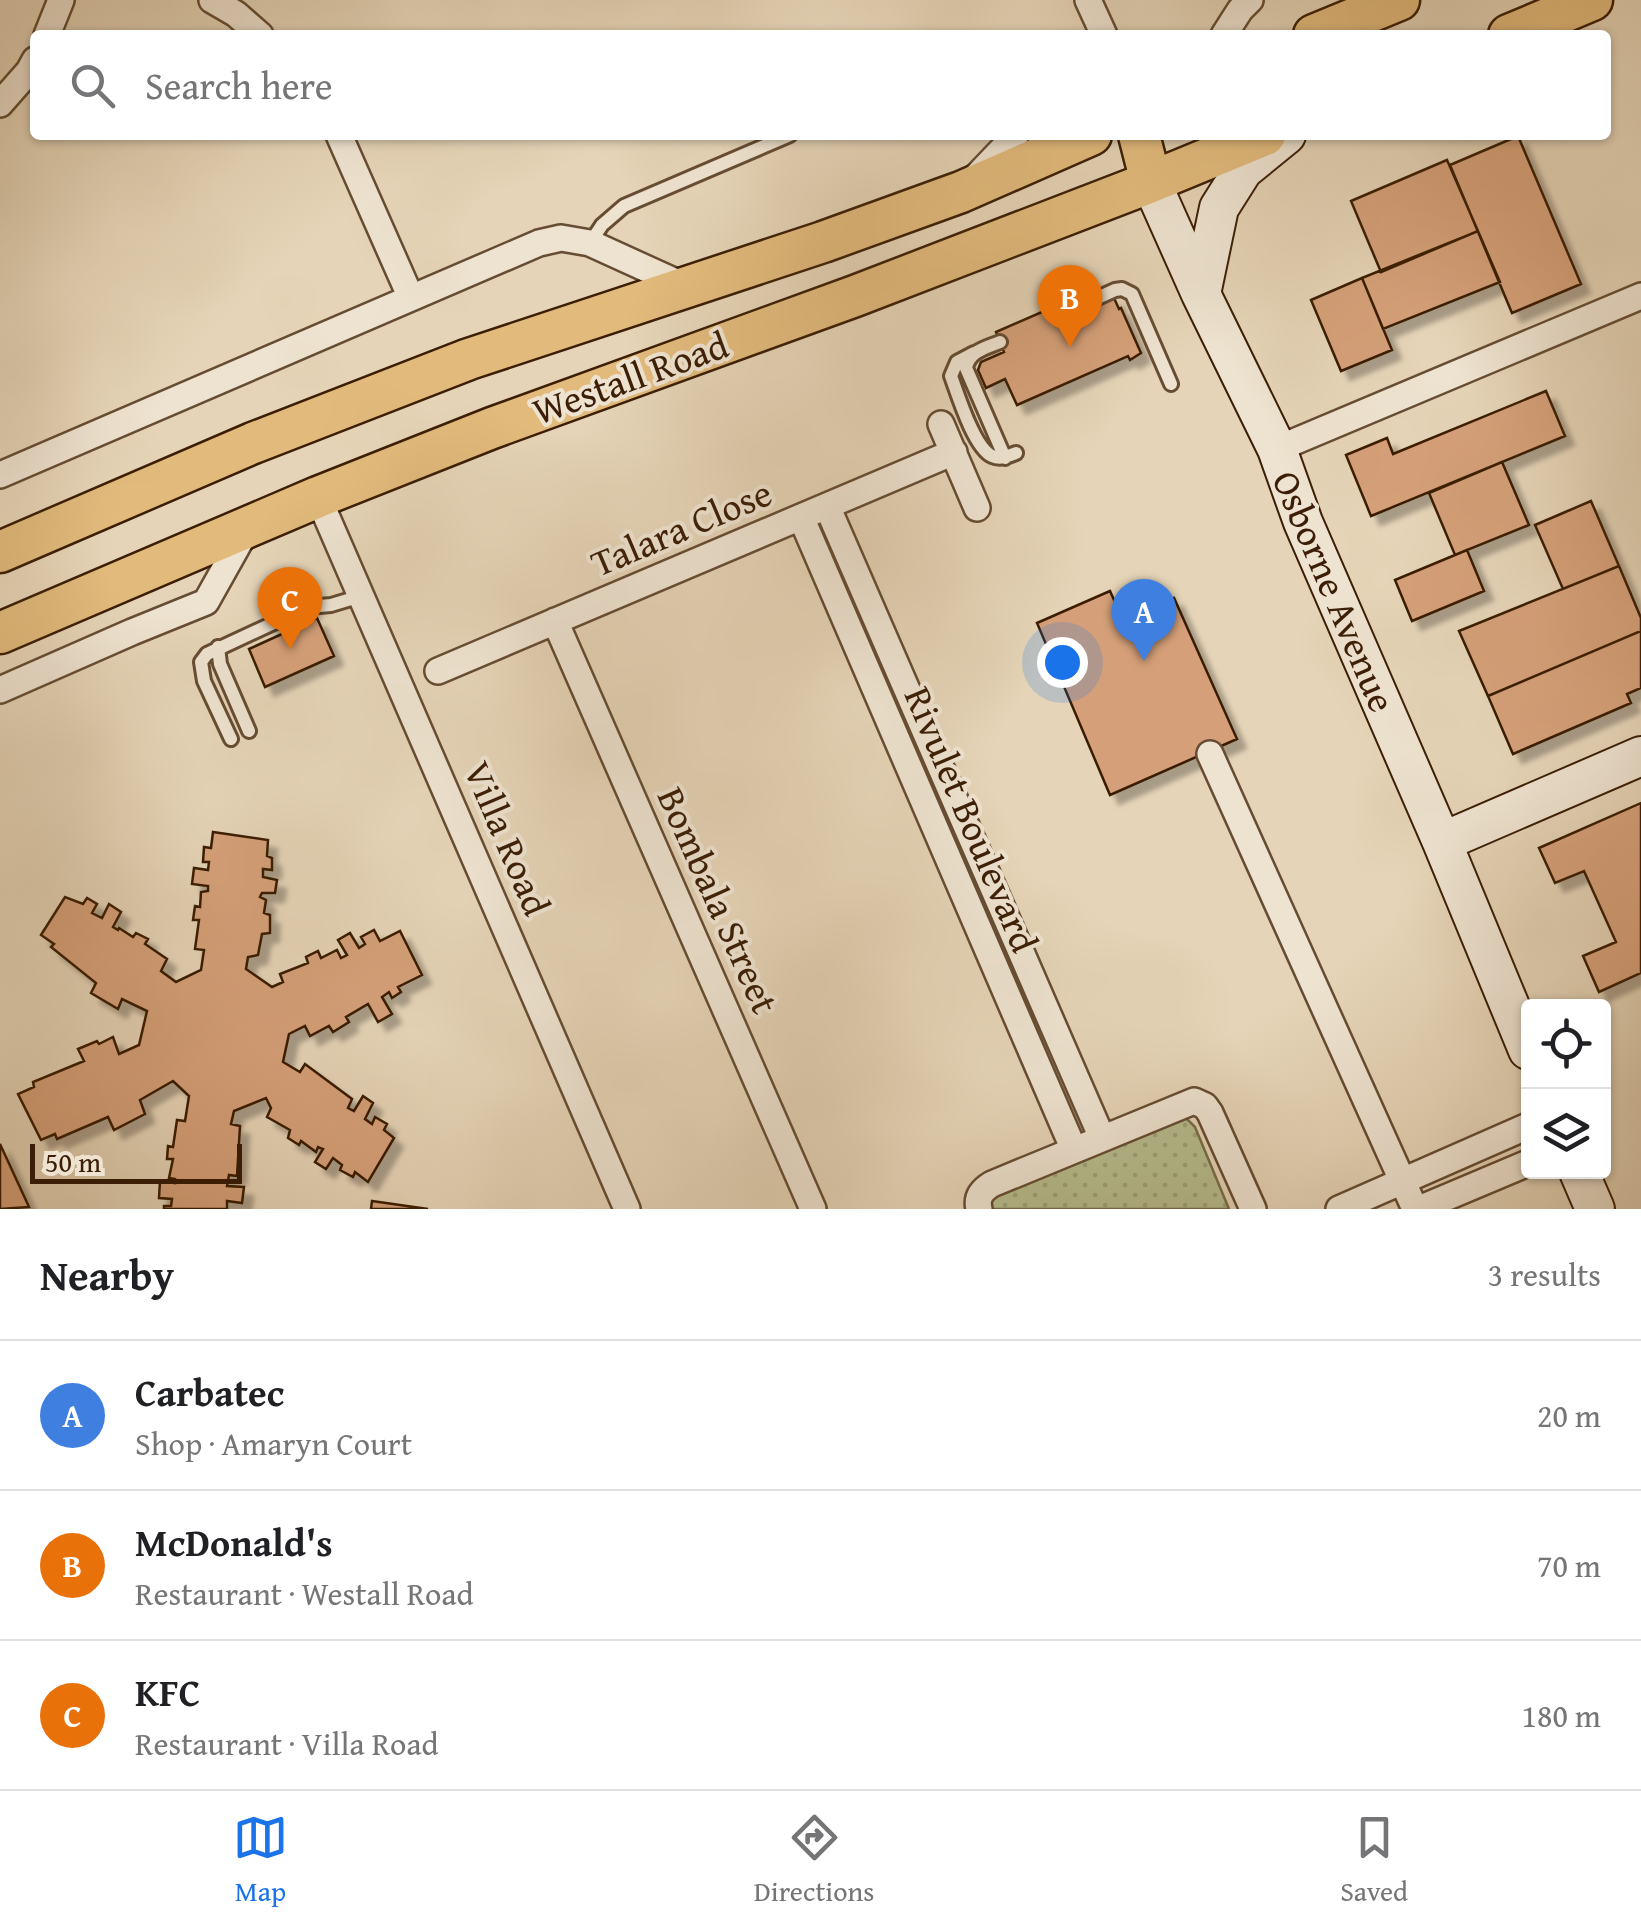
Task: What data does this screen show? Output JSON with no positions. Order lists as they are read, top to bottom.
{
  "streets": {
    "main road": ["Westall Road", "Osborne Avenue"],
    "street": [
      "Talara Close",
      "Rivulet Boulevard",
      "Villa Road",
      "Bombala Street"
    ]
  },
  "crossings": [
    ["Westall Road", "Osborne Avenue"],
    ["Westall Road", "Villa Road"],
    ["Talara Close", "Rivulet Boulevard"],
    ["Talara Close", "Bombala Street"]
  ],
  "scale_bar": "50 m",
  "page": {
    "search": "Search here",
    "pins": ["B", "C", "A"],
    "scale": "50 m",
    "heading": ["Nearby", "3 results"],
    "list": [
      {
        "mark": "A",
        "name": "Carbatec",
        "note": "Shop · Amaryn Court",
        "value": "20 m"
      },
      {
        "mark": "B",
        "name": "McDonald's",
        "note": "Restaurant · Westall Road",
        "value": "70 m"
      },
      {
        "mark": "C",
        "name": "KFC",
        "note": "Restaurant · Villa Road",
        "value": "180 m"
      }
    ],
    "nav": ["Map", "Directions", "Saved"]
  }
}
